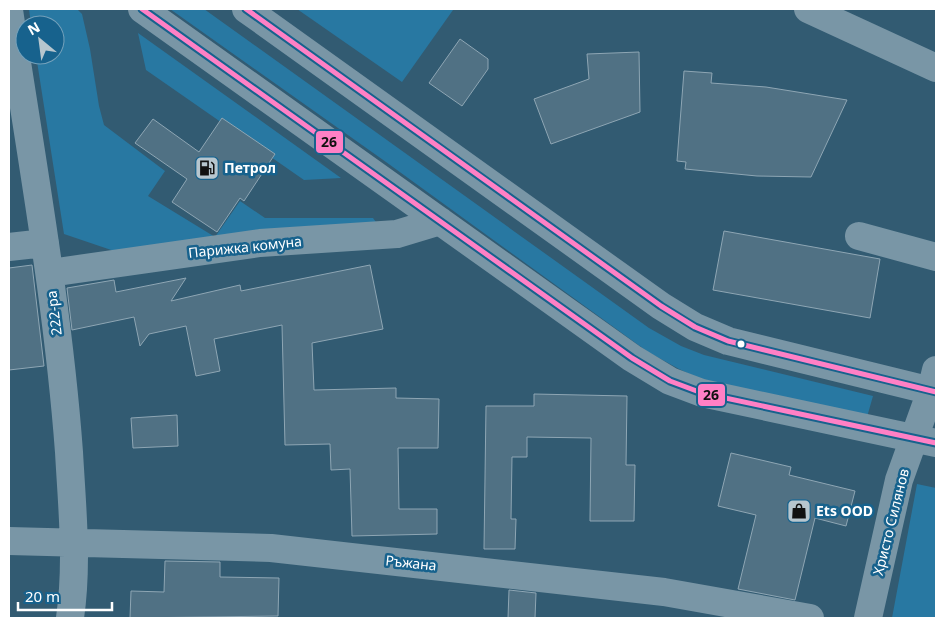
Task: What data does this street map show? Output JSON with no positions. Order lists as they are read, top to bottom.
{
  "streets": {
    "street": [
      "Парижка комуна",
      "222-ра",
      "Христо Силянов",
      "Ръжана"
    ]
  },
  "crossings": [
    ["Парижка комуна", "222-ра"],
    ["222-ра", "Ръжана"]
  ],
  "places": {
    "fuel station": ["Петрол"],
    "shop": ["Ets OOD"]
  },
  "lines": ["transit line 26"],
  "scale_bar": "20 m",
  "north": "top left"
}
